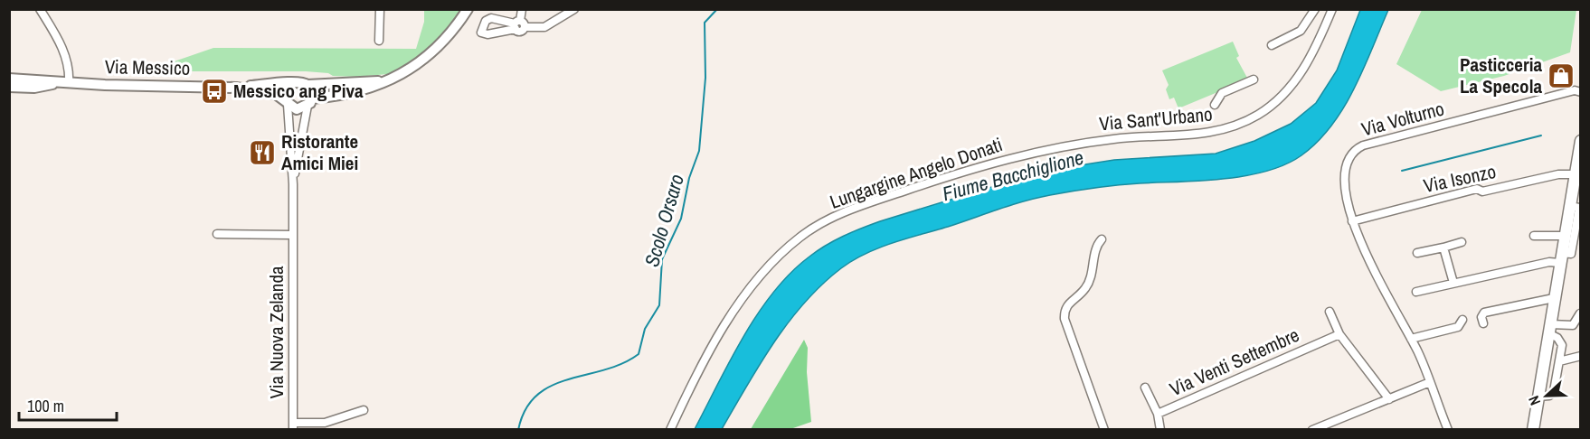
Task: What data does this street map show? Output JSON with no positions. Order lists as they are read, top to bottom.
{
  "streets": {
    "street": [
      "Via Messico",
      "Via Sant'Urbano",
      "Via Volturno",
      "Lungargine Angelo Donati",
      "Via Isonzo",
      "Via Nuova Zelanda",
      "Via Venti Settembre"
    ]
  },
  "crossings": [
    ["Via Messico", "Via Nuova Zelanda"],
    ["Via Sant'Urbano", "Lungargine Angelo Donati"],
    ["Via Volturno", "Via Isonzo"]
  ],
  "water": ["Fiume Bacchiglione", "Scolo Orsaro"],
  "places": {
    "shop": ["Pasticceria La Specola"],
    "bus stop": ["Messico ang Piva"],
    "restaurant": ["Ristorante Amici Miei"]
  },
  "scale_bar": "100 m",
  "north": "left"
}
